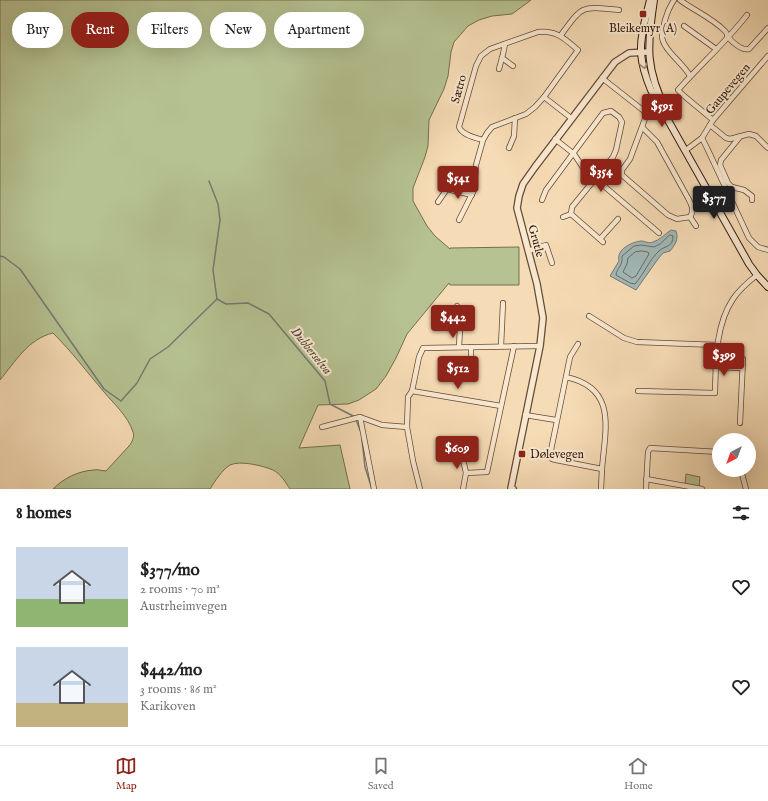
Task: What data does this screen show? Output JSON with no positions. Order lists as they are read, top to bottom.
{
  "streets": {
    "street": ["Sætro", "Gaupevegen", "Grutle"]
  },
  "water": ["Dubberselva"],
  "places": {
    "transit": ["Bleikemyr (A)", "Dølevegen"]
  },
  "north": "bottom left",
  "page": {
    "chip": [
      "Buy",
      "Rent",
      "Filters",
      "New",
      "Apartment"
    ],
    "price": [
      "$591",
      "$354",
      "$541",
      "$377",
      "$442",
      "$399",
      "$512",
      "$609"
    ],
    "heading": "8 homes",
    "list": [
      {
        "name": "$377/mo",
        "note": "2 rooms · 70 m² · Austrheimvegen"
      },
      {
        "name": "$442/mo",
        "note": "3 rooms · 86 m² · Karikoven"
      }
    ],
    "tabs": ["Map", "Saved", "Home"]
  }
}
